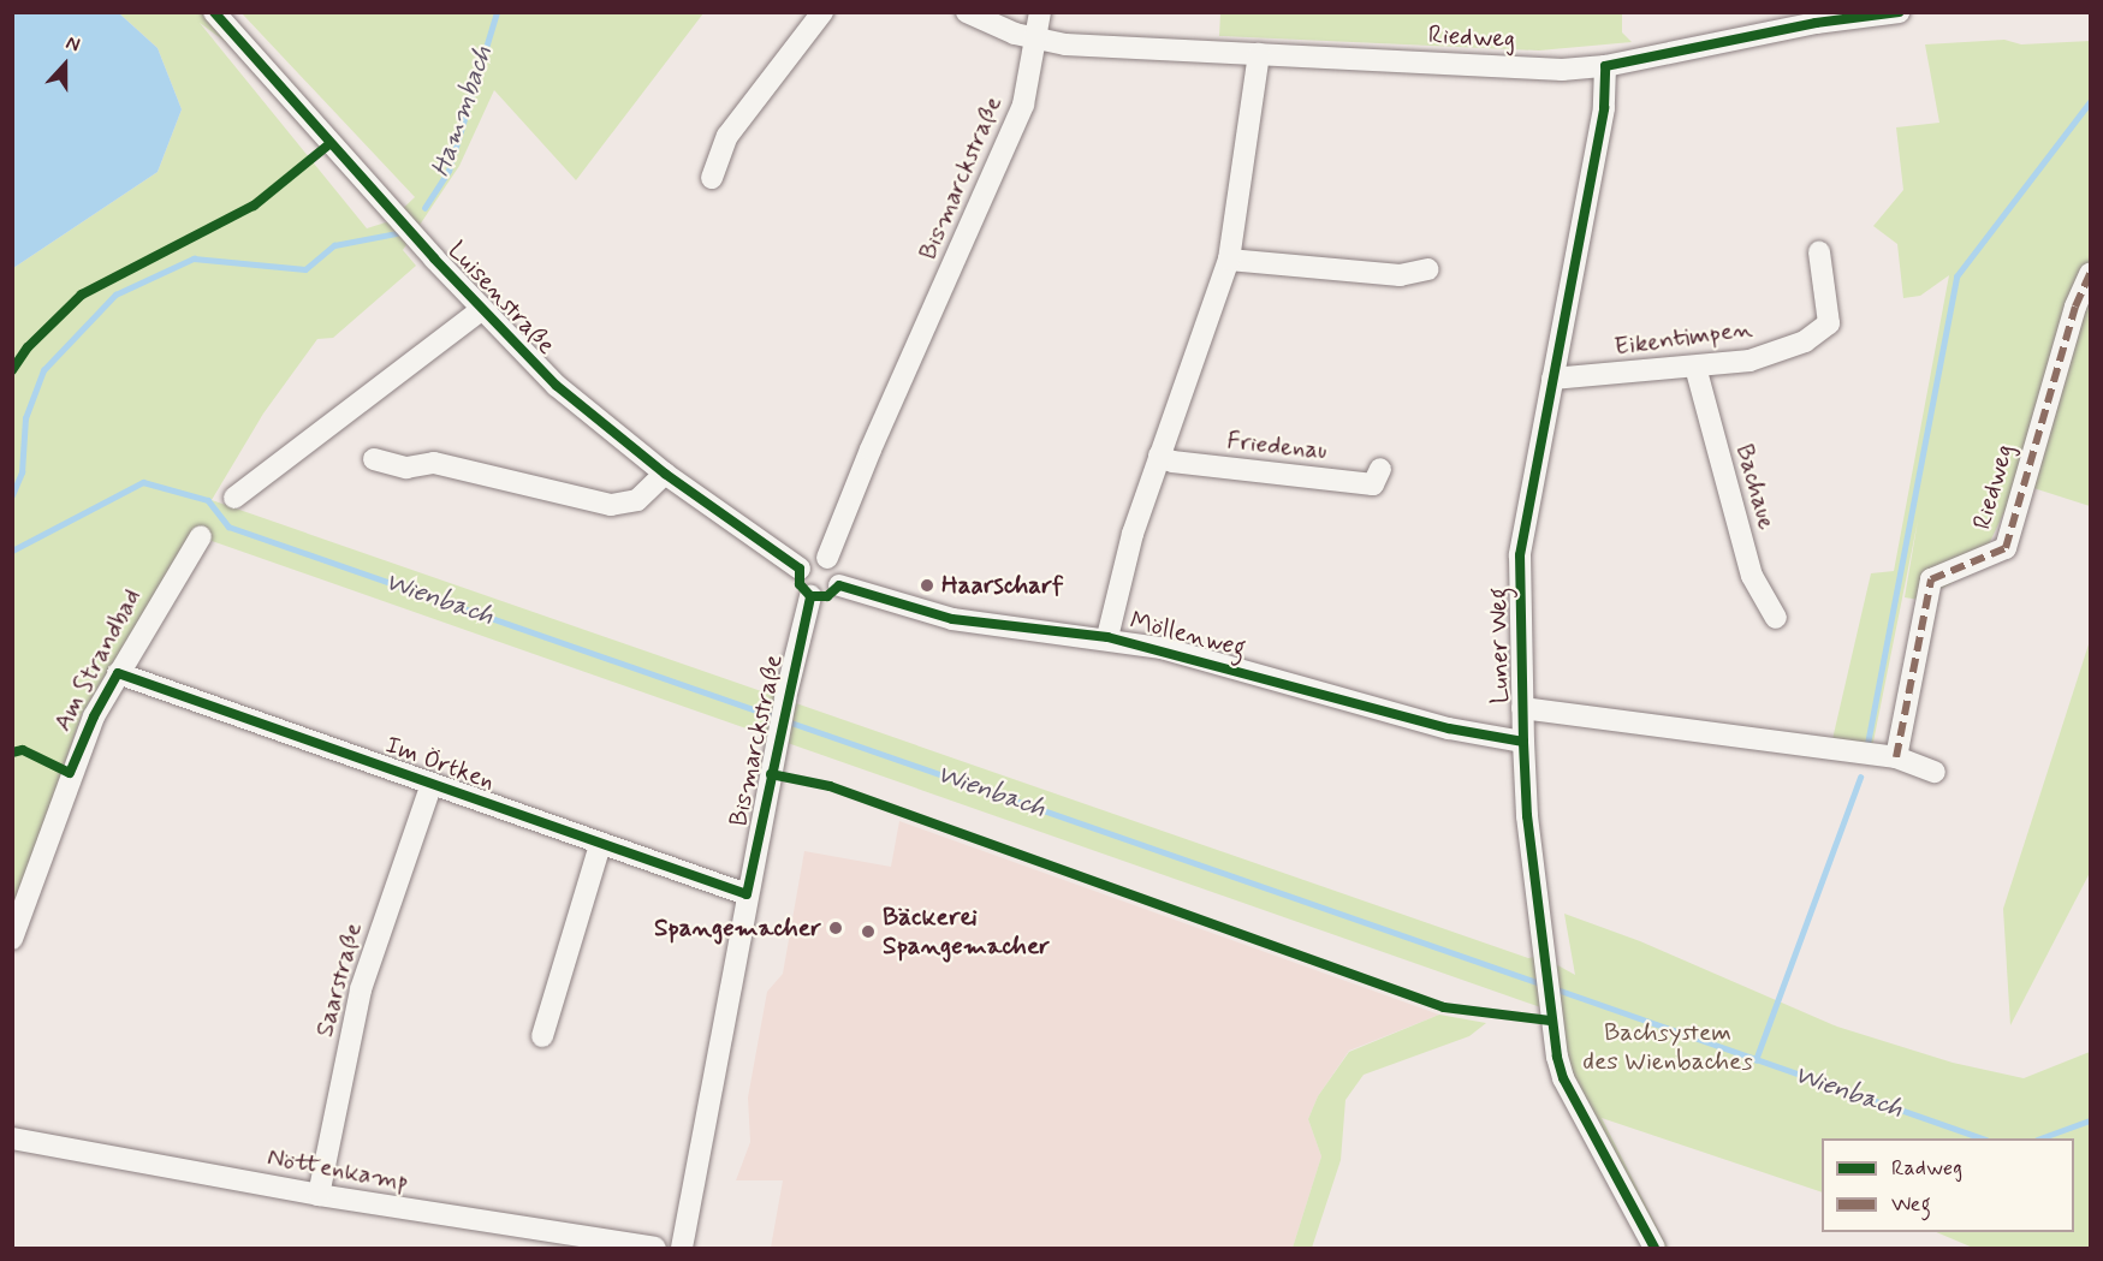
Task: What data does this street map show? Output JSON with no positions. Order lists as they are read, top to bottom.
{
  "streets": {
    "street": [
      "Riedweg",
      "Bismarckstraße",
      "Luisenstraße",
      "Eikentimpen",
      "Friedenau",
      "Bachaue",
      "Möllenweg",
      "Luner Weg",
      "Am Strandbad",
      "Im Örtken",
      "Saarstraße",
      "Nöttenkamp"
    ]
  },
  "crossings": [
    ["Riedweg", "Bismarckstraße"],
    ["Riedweg", "Luner Weg"],
    ["Bismarckstraße", "Luisenstraße"],
    ["Bismarckstraße", "Möllenweg"],
    ["Bismarckstraße", "Im Örtken"],
    ["Luisenstraße", "Möllenweg"],
    ["Eikentimpen", "Bachaue"],
    ["Eikentimpen", "Luner Weg"],
    ["Möllenweg", "Luner Weg"],
    ["Am Strandbad", "Im Örtken"],
    ["Im Örtken", "Saarstraße"],
    ["Saarstraße", "Nöttenkamp"]
  ],
  "water": ["Hammbach", "Wienbach"],
  "parks": ["Bachsystem des Wienbaches"],
  "places": ["Haarscharf", "Spangemacher", "Bäckerei Spangemacher"],
  "legend": ["Radweg", "Weg"],
  "north": "top"
}
